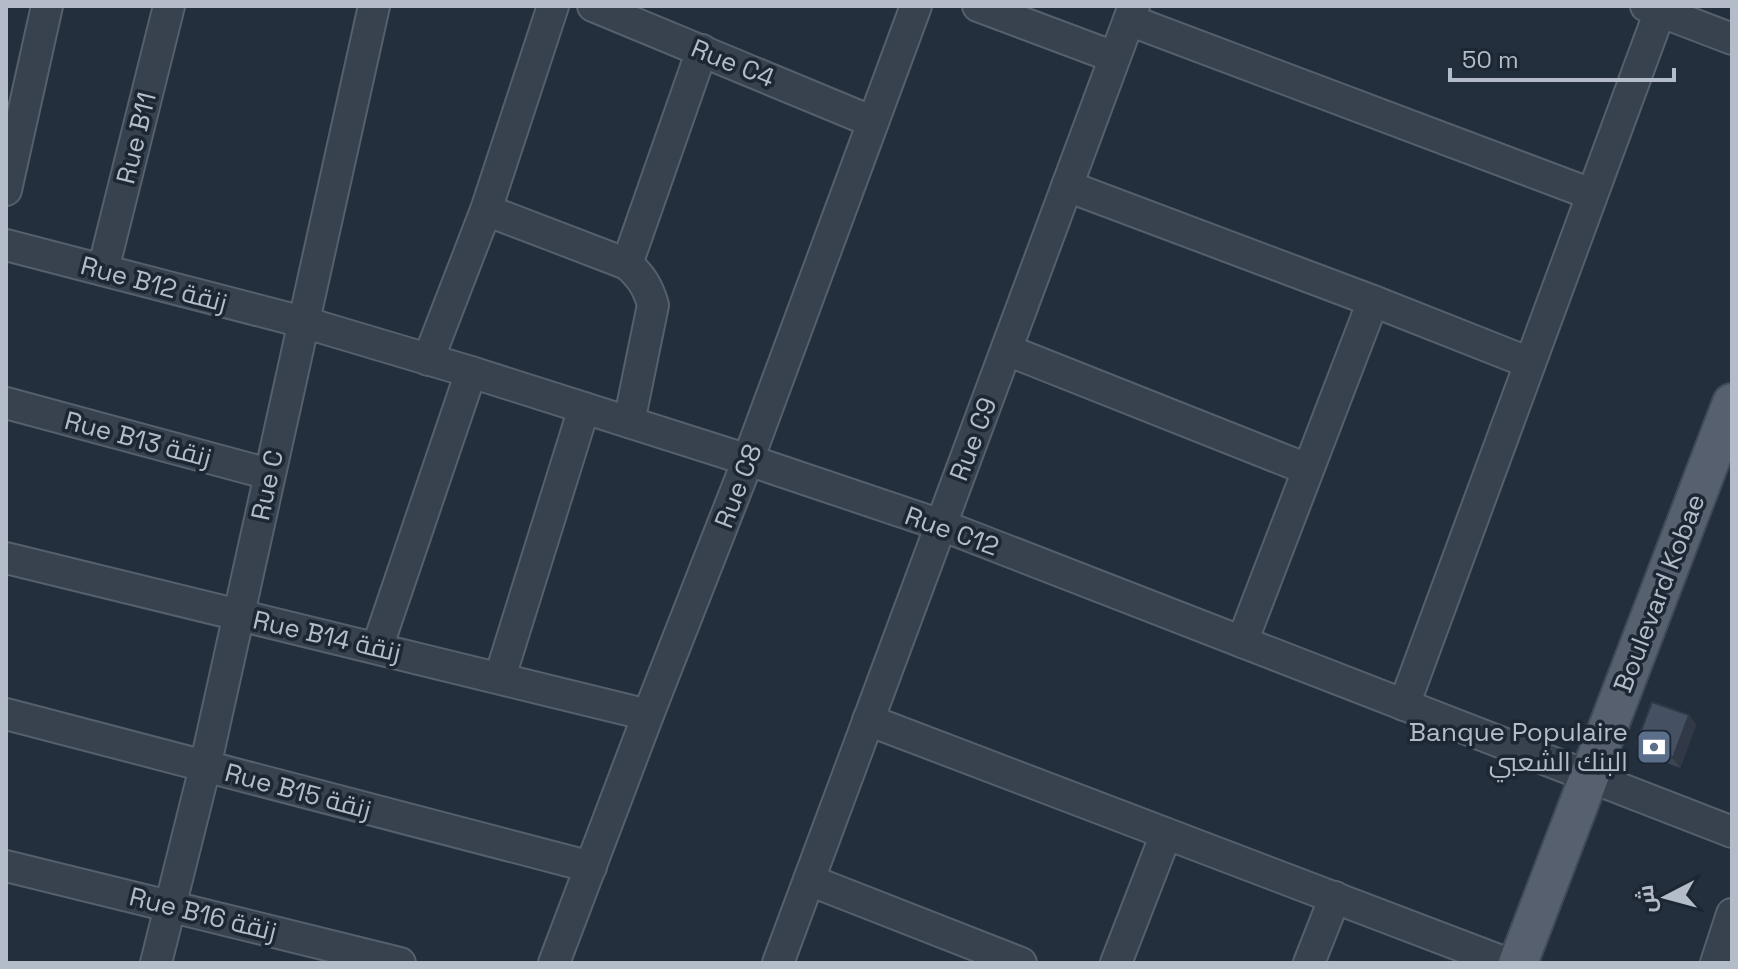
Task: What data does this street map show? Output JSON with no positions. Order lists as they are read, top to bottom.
{
  "streets": {
    "main road": ["Boulevard Kobae"],
    "street": [
      "Rue C4",
      "Rue B11",
      "Rue B12 زنقة",
      "Rue B13 زنقة",
      "Rue C9",
      "Rue C",
      "Rue C8",
      "Rue C12",
      "Rue B14 زنقة",
      "Rue B15 زنقة",
      "Rue B16 زنقة"
    ]
  },
  "crossings": [
    ["Rue C4", "Rue C8"],
    ["Rue B11", "Rue B12 زنقة"],
    ["Rue B12 زنقة", "Rue C"],
    ["Rue B12 زنقة", "Rue C12"],
    ["Rue B13 زنقة", "Rue C"],
    ["Rue C9", "Rue C12"],
    ["Rue C", "Rue C12"],
    ["Rue C", "Rue B14 زنقة"],
    ["Rue C", "Rue B15 زنقة"],
    ["Rue C", "Rue B16 زنقة"],
    ["Rue C8", "Rue C12"],
    ["Rue C8", "Rue B14 زنقة"],
    ["Rue C8", "Rue B15 زنقة"],
    ["Rue C12", "Boulevard Kobae"]
  ],
  "places": {
    "bank": ["Banque Populaire البنك الشعبي"]
  },
  "scale_bar": "50 m",
  "north": "left"
}
